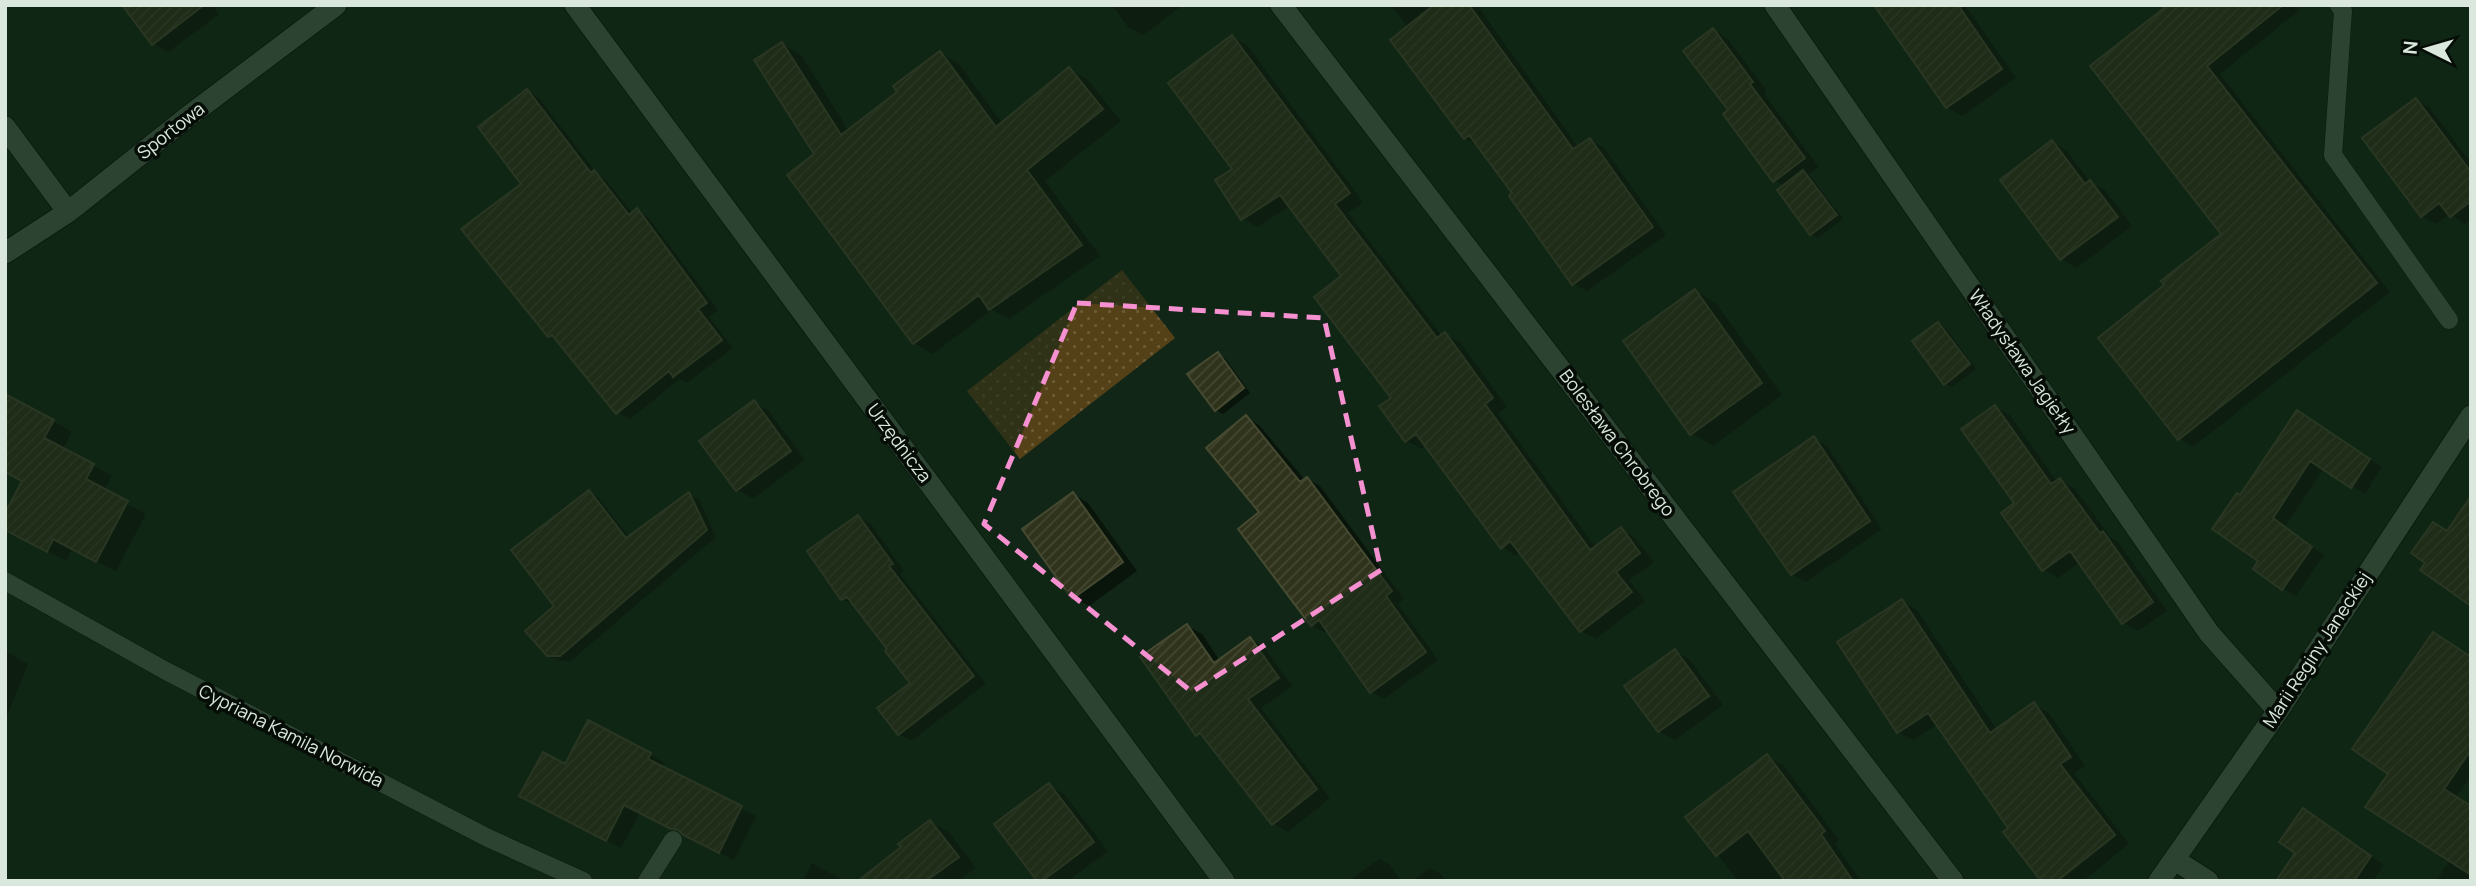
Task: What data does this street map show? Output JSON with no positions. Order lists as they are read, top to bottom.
{
  "streets": {
    "street": [
      "Sportowa",
      "Władysława Jagiełły",
      "Urzędnicza",
      "Bolesława Chrobrego",
      "Marii Reginy Janeckiej"
    ],
    "lane": ["Cypriana Kamila Norwida"]
  },
  "crossings": [
    ["Władysława Jagiełły", "Marii Reginy Janeckiej"]
  ],
  "north": "left"
}
